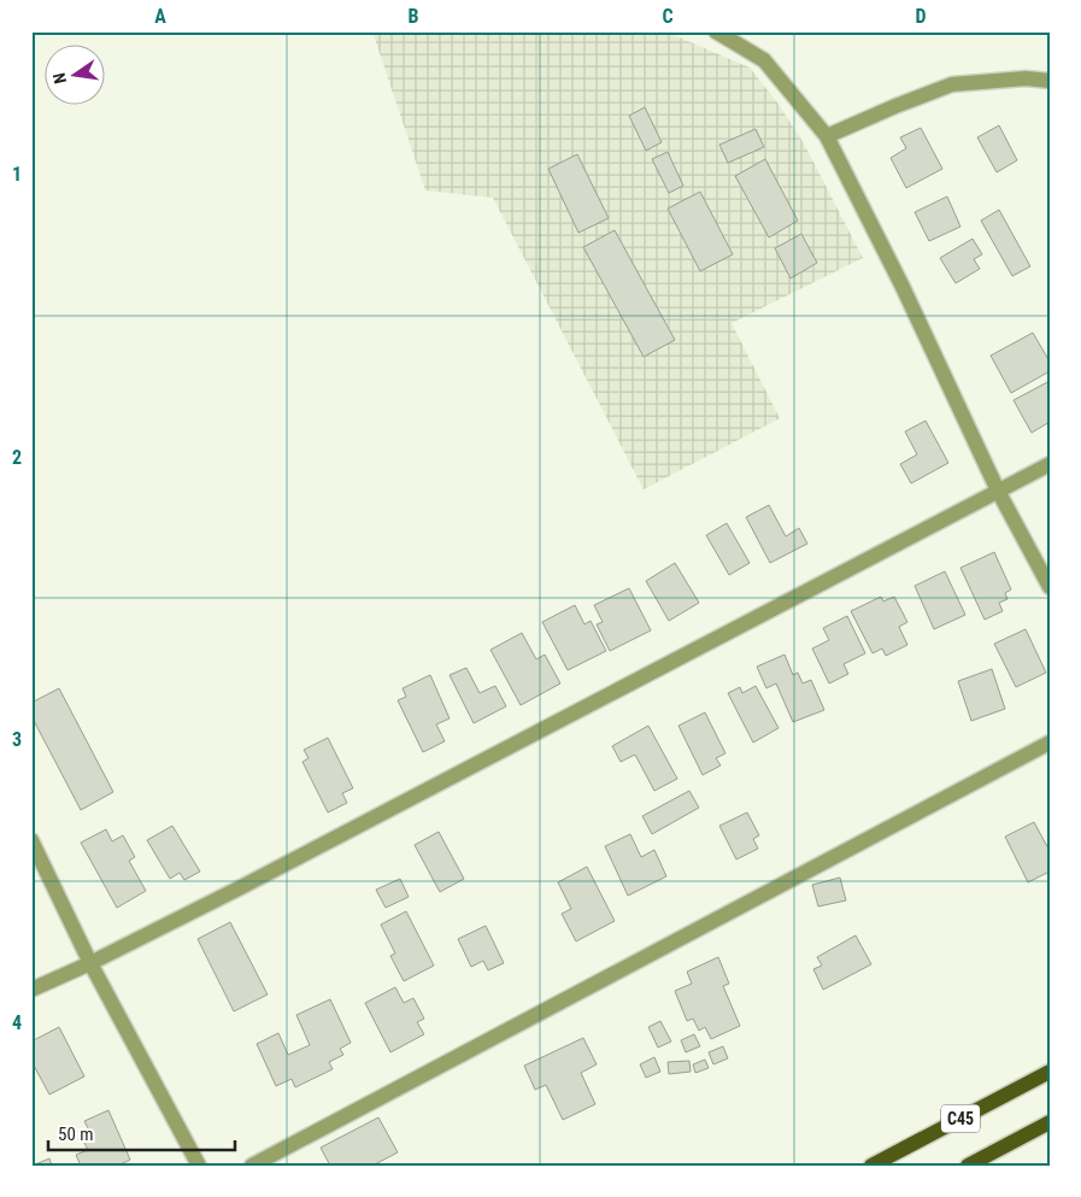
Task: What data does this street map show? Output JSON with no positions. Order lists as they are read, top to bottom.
{
  "streets": {
    "main road": ["C45"]
  },
  "scale_bar": "50 m",
  "north": "left",
  "grid": {
    "columns": [
      "A",
      "B",
      "C",
      "D"
    ],
    "rows": [
      "1",
      "2",
      "3",
      "4"
    ]
  }
}
